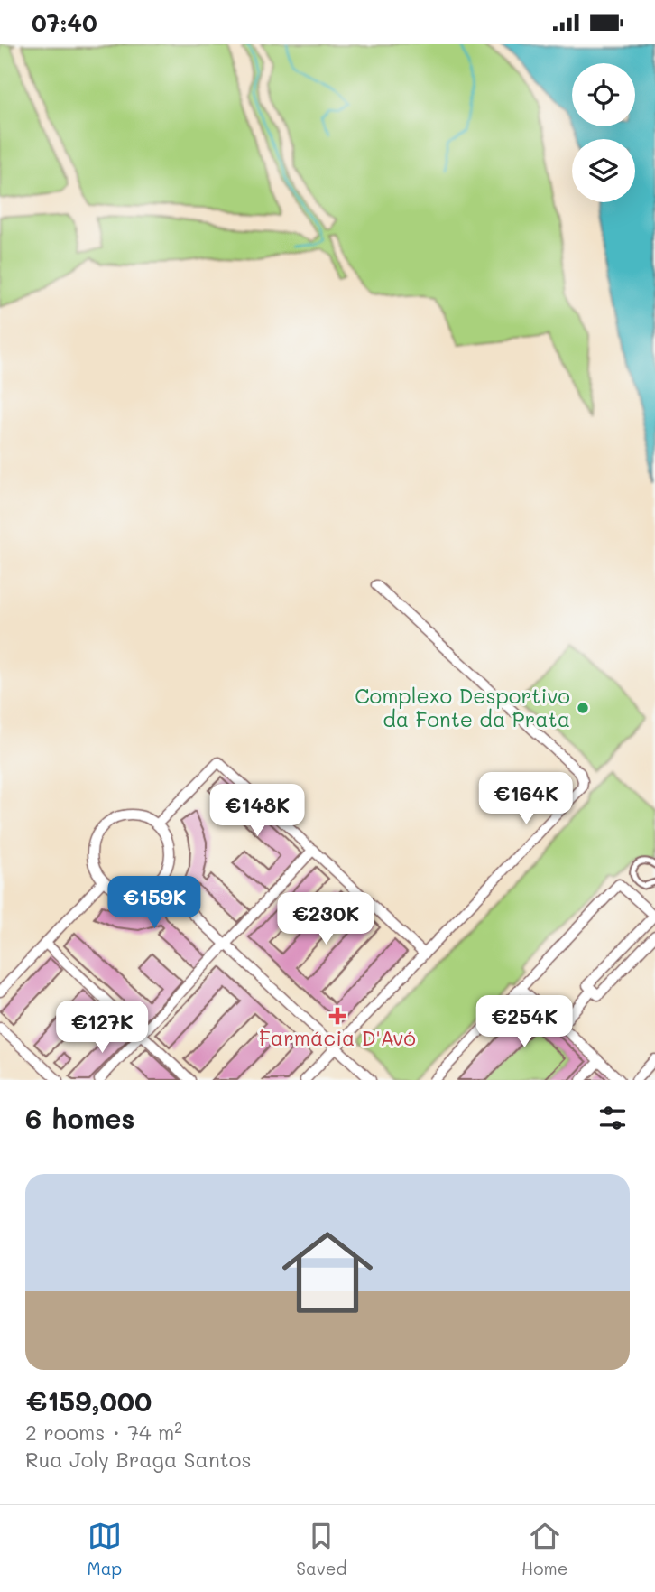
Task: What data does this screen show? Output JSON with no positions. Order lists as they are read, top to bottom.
{
  "places": {
    "other": ["Complexo Desportivo da Fonte da Prata"],
    "health": ["Farmácia D'Avó"]
  },
  "page": {
    "status": "07:40",
    "price": [
      "€164K",
      "€148K",
      "€159K",
      "€230K",
      "€254K",
      "€127K"
    ],
    "heading": "6 homes",
    "list": [
      {
        "name": "€159,000",
        "note": "2 rooms · 74 m² · Rua Joly Braga Santos"
      }
    ],
    "tabs": ["Map", "Saved", "Home"]
  }
}
